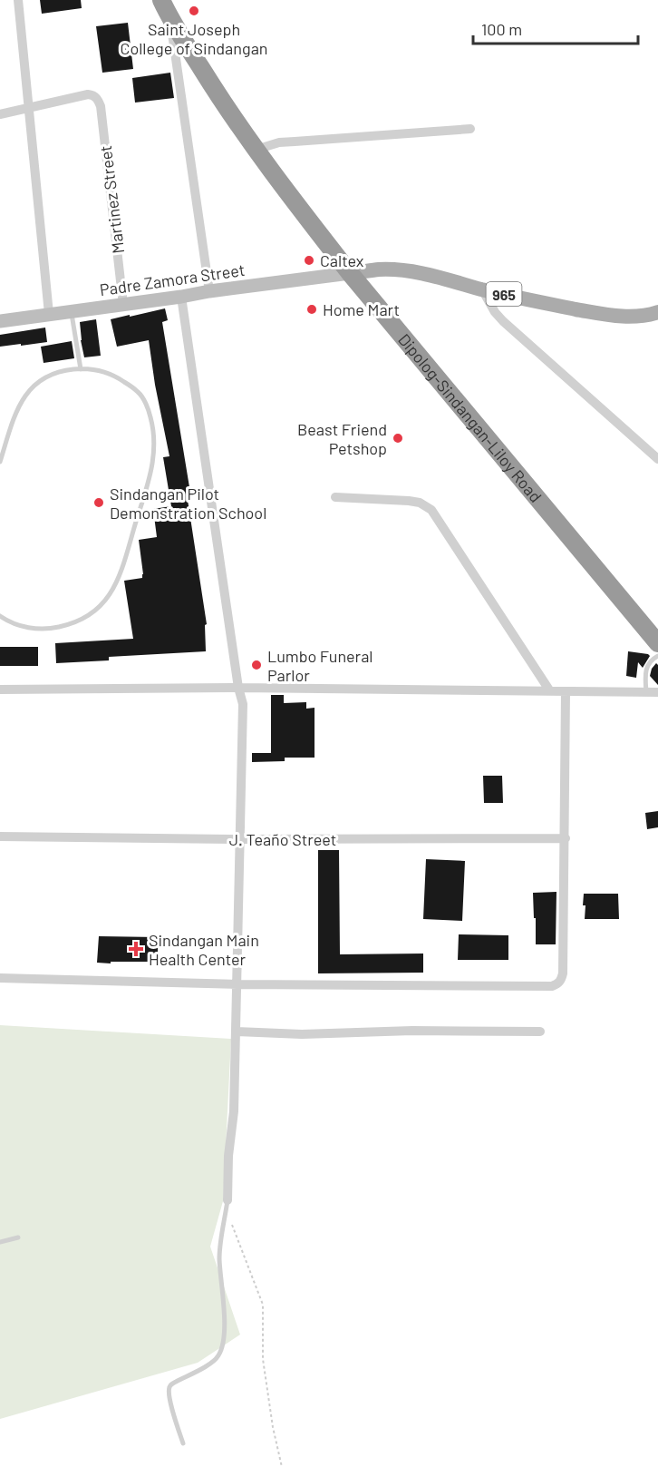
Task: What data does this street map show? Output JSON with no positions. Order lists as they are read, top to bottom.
{
  "streets": {
    "highway": ["Dipolog-Sindangan-Liloy Road"],
    "main road": ["965"],
    "street": ["Martinez Street", "Padre Zamora Street", "J. Teaño Street"]
  },
  "crossings": [
    ["Martinez Street", "Padre Zamora Street"],
    ["Padre Zamora Street", "965"],
    ["Padre Zamora Street", "Dipolog-Sindangan-Liloy Road"],
    ["965", "Dipolog-Sindangan-Liloy Road"]
  ],
  "places": {
    "other": [
      "Saint Joseph College of Sindangan",
      "Caltex",
      "Home Mart",
      "Beast Friend Petshop",
      "Sindangan Pilot Demonstration School",
      "Lumbo Funeral Parlor"
    ],
    "health": ["Sindangan Main Health Center"]
  },
  "scale_bar": "100 m"
}
